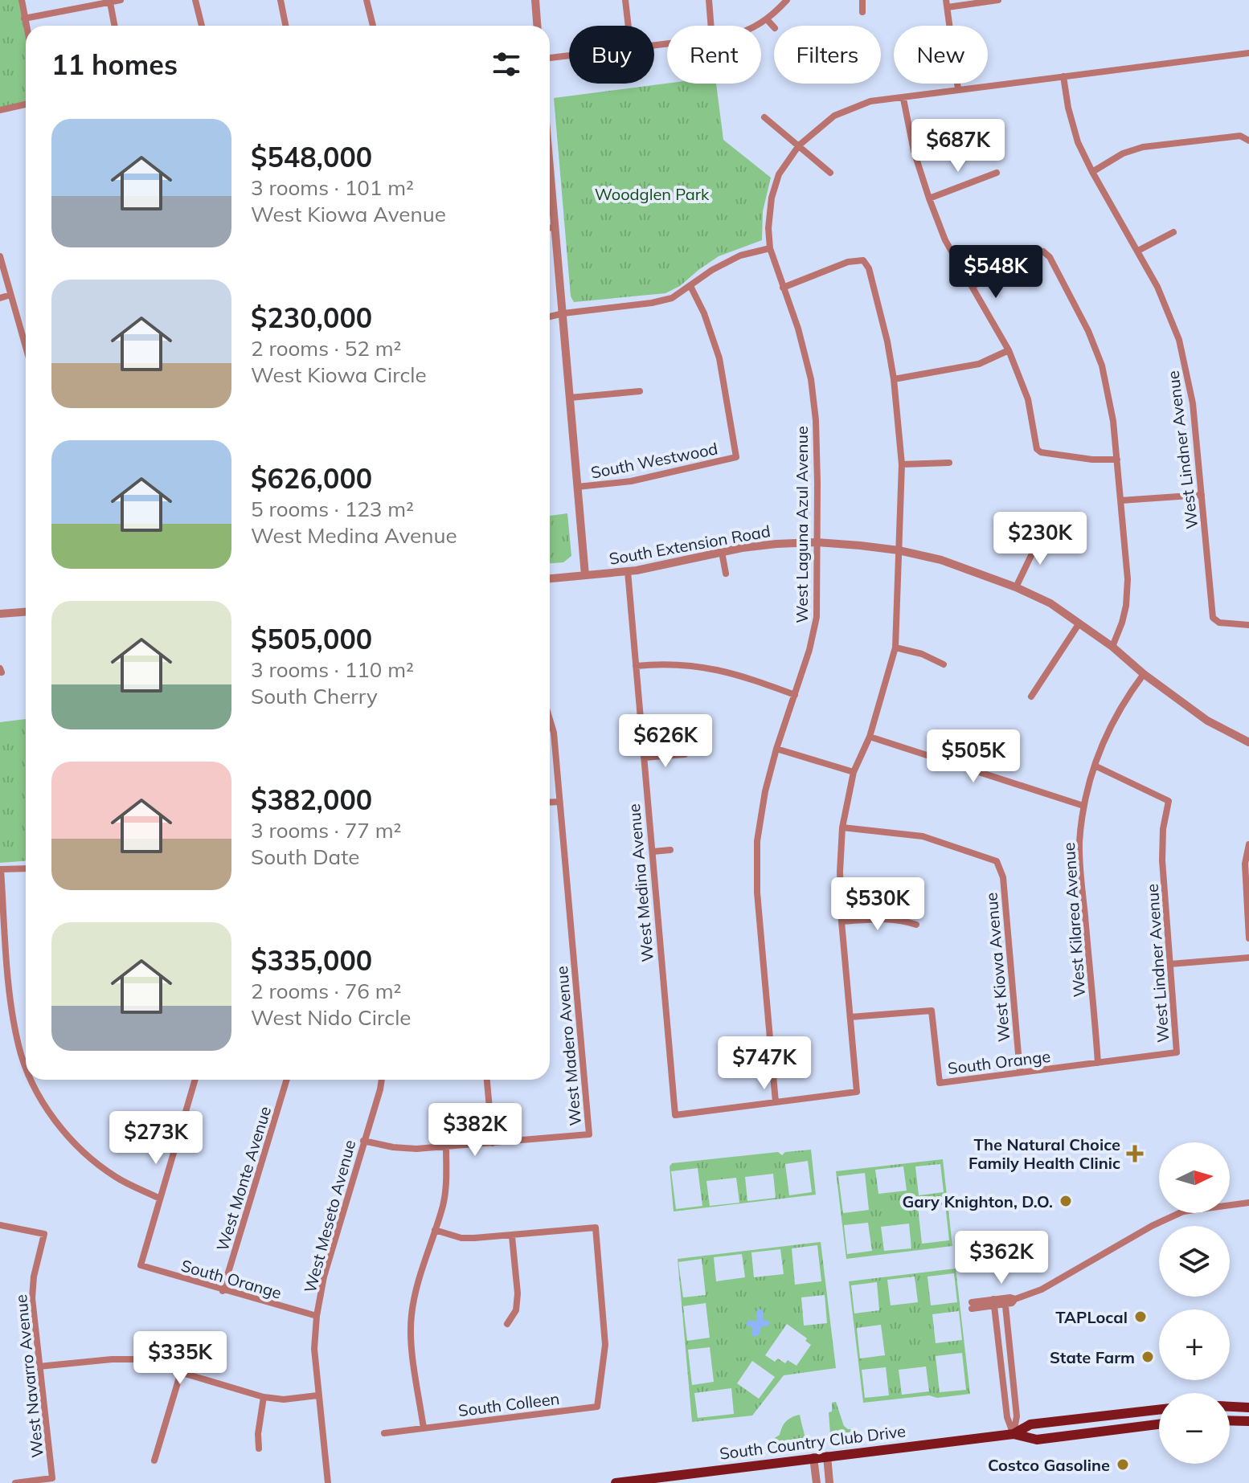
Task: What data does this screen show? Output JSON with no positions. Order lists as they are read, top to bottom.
{
  "streets": {
    "main road": ["South Country Club Drive"],
    "street": [
      "West Lindner Avenue",
      "South Westwood",
      "West Laguna Azul Avenue",
      "South Extension Road",
      "West Medina Avenue",
      "West Kilarea Avenue",
      "West Kiowa Avenue",
      "West Madero Avenue",
      "South Orange",
      "West Monte Avenue",
      "West Meseto Avenue",
      "West Navarro Avenue",
      "South Colleen"
    ]
  },
  "crossings": [
    ["West Lindner Avenue", "West Laguna Azul Avenue"],
    ["West Lindner Avenue", "West Kilarea Avenue"],
    ["West Lindner Avenue", "South Orange"],
    ["West Laguna Azul Avenue", "South Extension Road"],
    ["West Laguna Azul Avenue", "West Medina Avenue"],
    ["South Extension Road", "West Medina Avenue"],
    ["South Extension Road", "West Kilarea Avenue"],
    ["West Kilarea Avenue", "South Orange"],
    ["West Kiowa Avenue", "South Orange"],
    ["South Orange", "West Monte Avenue"],
    ["South Orange", "West Meseto Avenue"]
  ],
  "parks": ["Woodglen Park"],
  "places": {
    "health": ["The Natural Choice Family Health Clinic"],
    "other": [
      "Gary Knighton, D.O.",
      "TAPLocal",
      "State Farm",
      "Costco Gasoline"
    ]
  },
  "north": "right",
  "page": {
    "chip": [
      "Buy",
      "Rent",
      "Filters",
      "New"
    ],
    "heading": "11 homes",
    "list": [
      {
        "name": "$548,000",
        "note": "3 rooms · 101 m² · West Kiowa Avenue"
      },
      {
        "name": "$230,000",
        "note": "2 rooms · 52 m² · West Kiowa Circle"
      },
      {
        "name": "$626,000",
        "note": "5 rooms · 123 m² · West Medina Avenue"
      },
      {
        "name": "$505,000",
        "note": "3 rooms · 110 m² · South Cherry"
      },
      {
        "name": "$382,000",
        "note": "3 rooms · 77 m² · South Date"
      },
      {
        "name": "$335,000",
        "note": "2 rooms · 76 m² · West Nido Circle"
      }
    ],
    "price": [
      "$687K",
      "$548K",
      "$230K",
      "$626K",
      "$505K",
      "$530K",
      "$747K",
      "$382K",
      "$273K",
      "$362K",
      "$335K"
    ],
    "map_buttons": ["+", "−"]
  }
}
